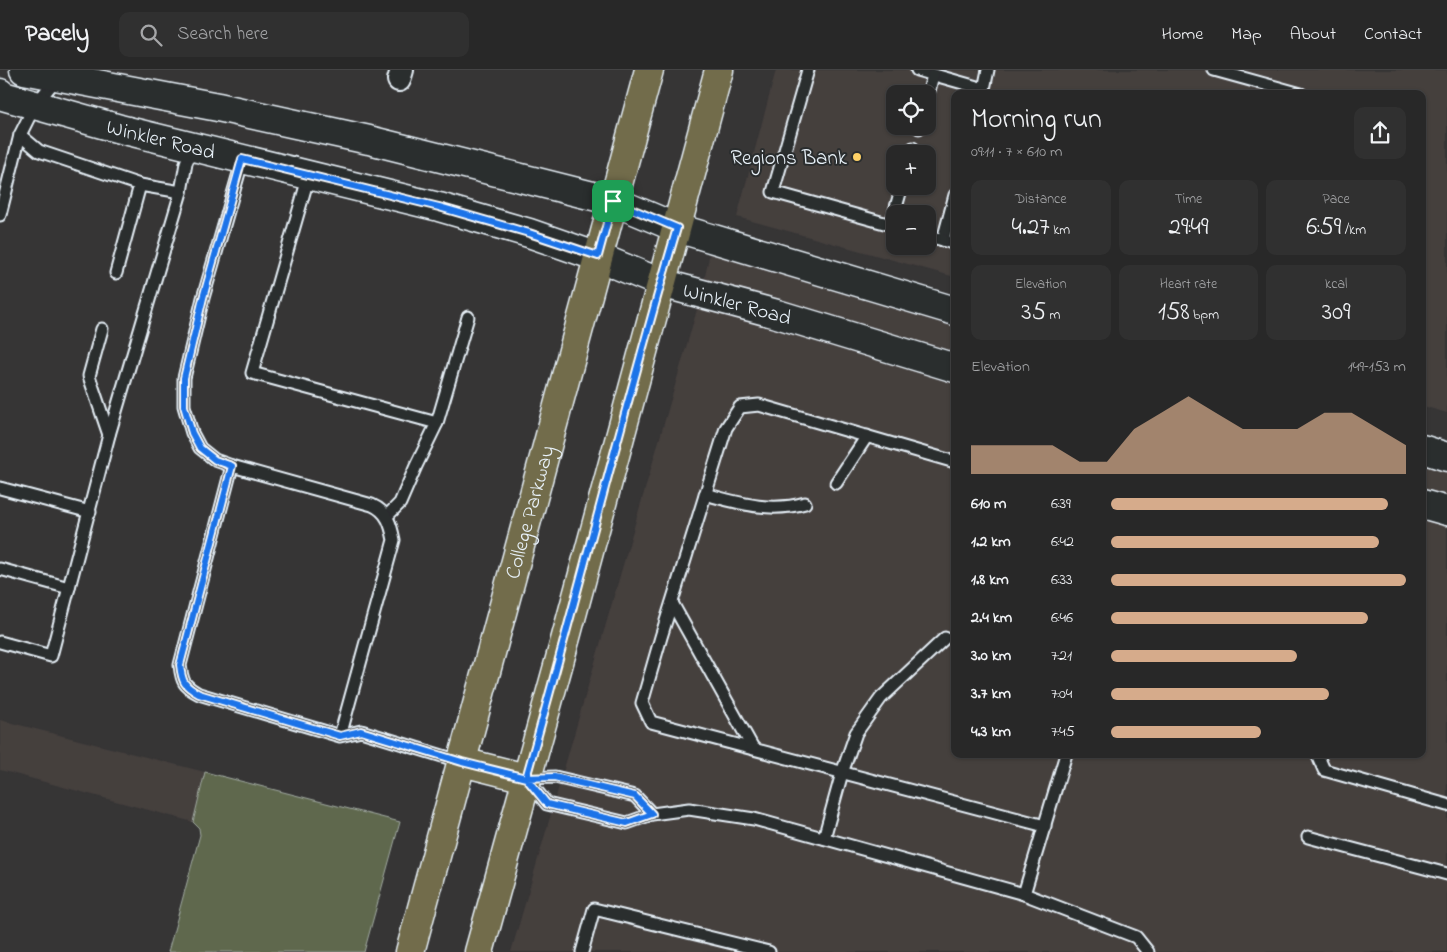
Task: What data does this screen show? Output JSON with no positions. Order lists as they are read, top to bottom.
{
  "streets": {
    "main road": ["College Parkway"],
    "street": ["Winkler Road"]
  },
  "crossings": [
    ["Winkler Road", "College Parkway"]
  ],
  "places": ["Regions Bank"],
  "page": {
    "header": "Pacely",
    "search": "Search here",
    "nav": [
      "Home",
      "Map",
      "About",
      "Contact"
    ],
    "map_buttons": ["+", "−"],
    "heading": ["Morning run", "09:11 · 7 × 610 m"],
    "stats": [
      ["Distance", "4.27 km"],
      ["Time", "29:49"],
      ["Pace", "6:59 /km"],
      ["Elevation", "35 m"],
      ["Heart rate", "158 bpm"],
      ["kcal", "309"]
    ],
    "chart": ["Elevation", "149–153 m"],
    "list": [
      {
        "name": "610 m",
        "note": "6:39"
      },
      {
        "name": "1.2 km",
        "note": "6:42"
      },
      {
        "name": "1.8 km",
        "note": "6:33"
      },
      {
        "name": "2.4 km",
        "note": "6:46"
      },
      {
        "name": "3.0 km",
        "note": "7:21"
      },
      {
        "name": "3.7 km",
        "note": "7:04"
      },
      {
        "name": "4.3 km",
        "note": "7:45"
      }
    ]
  }
}
